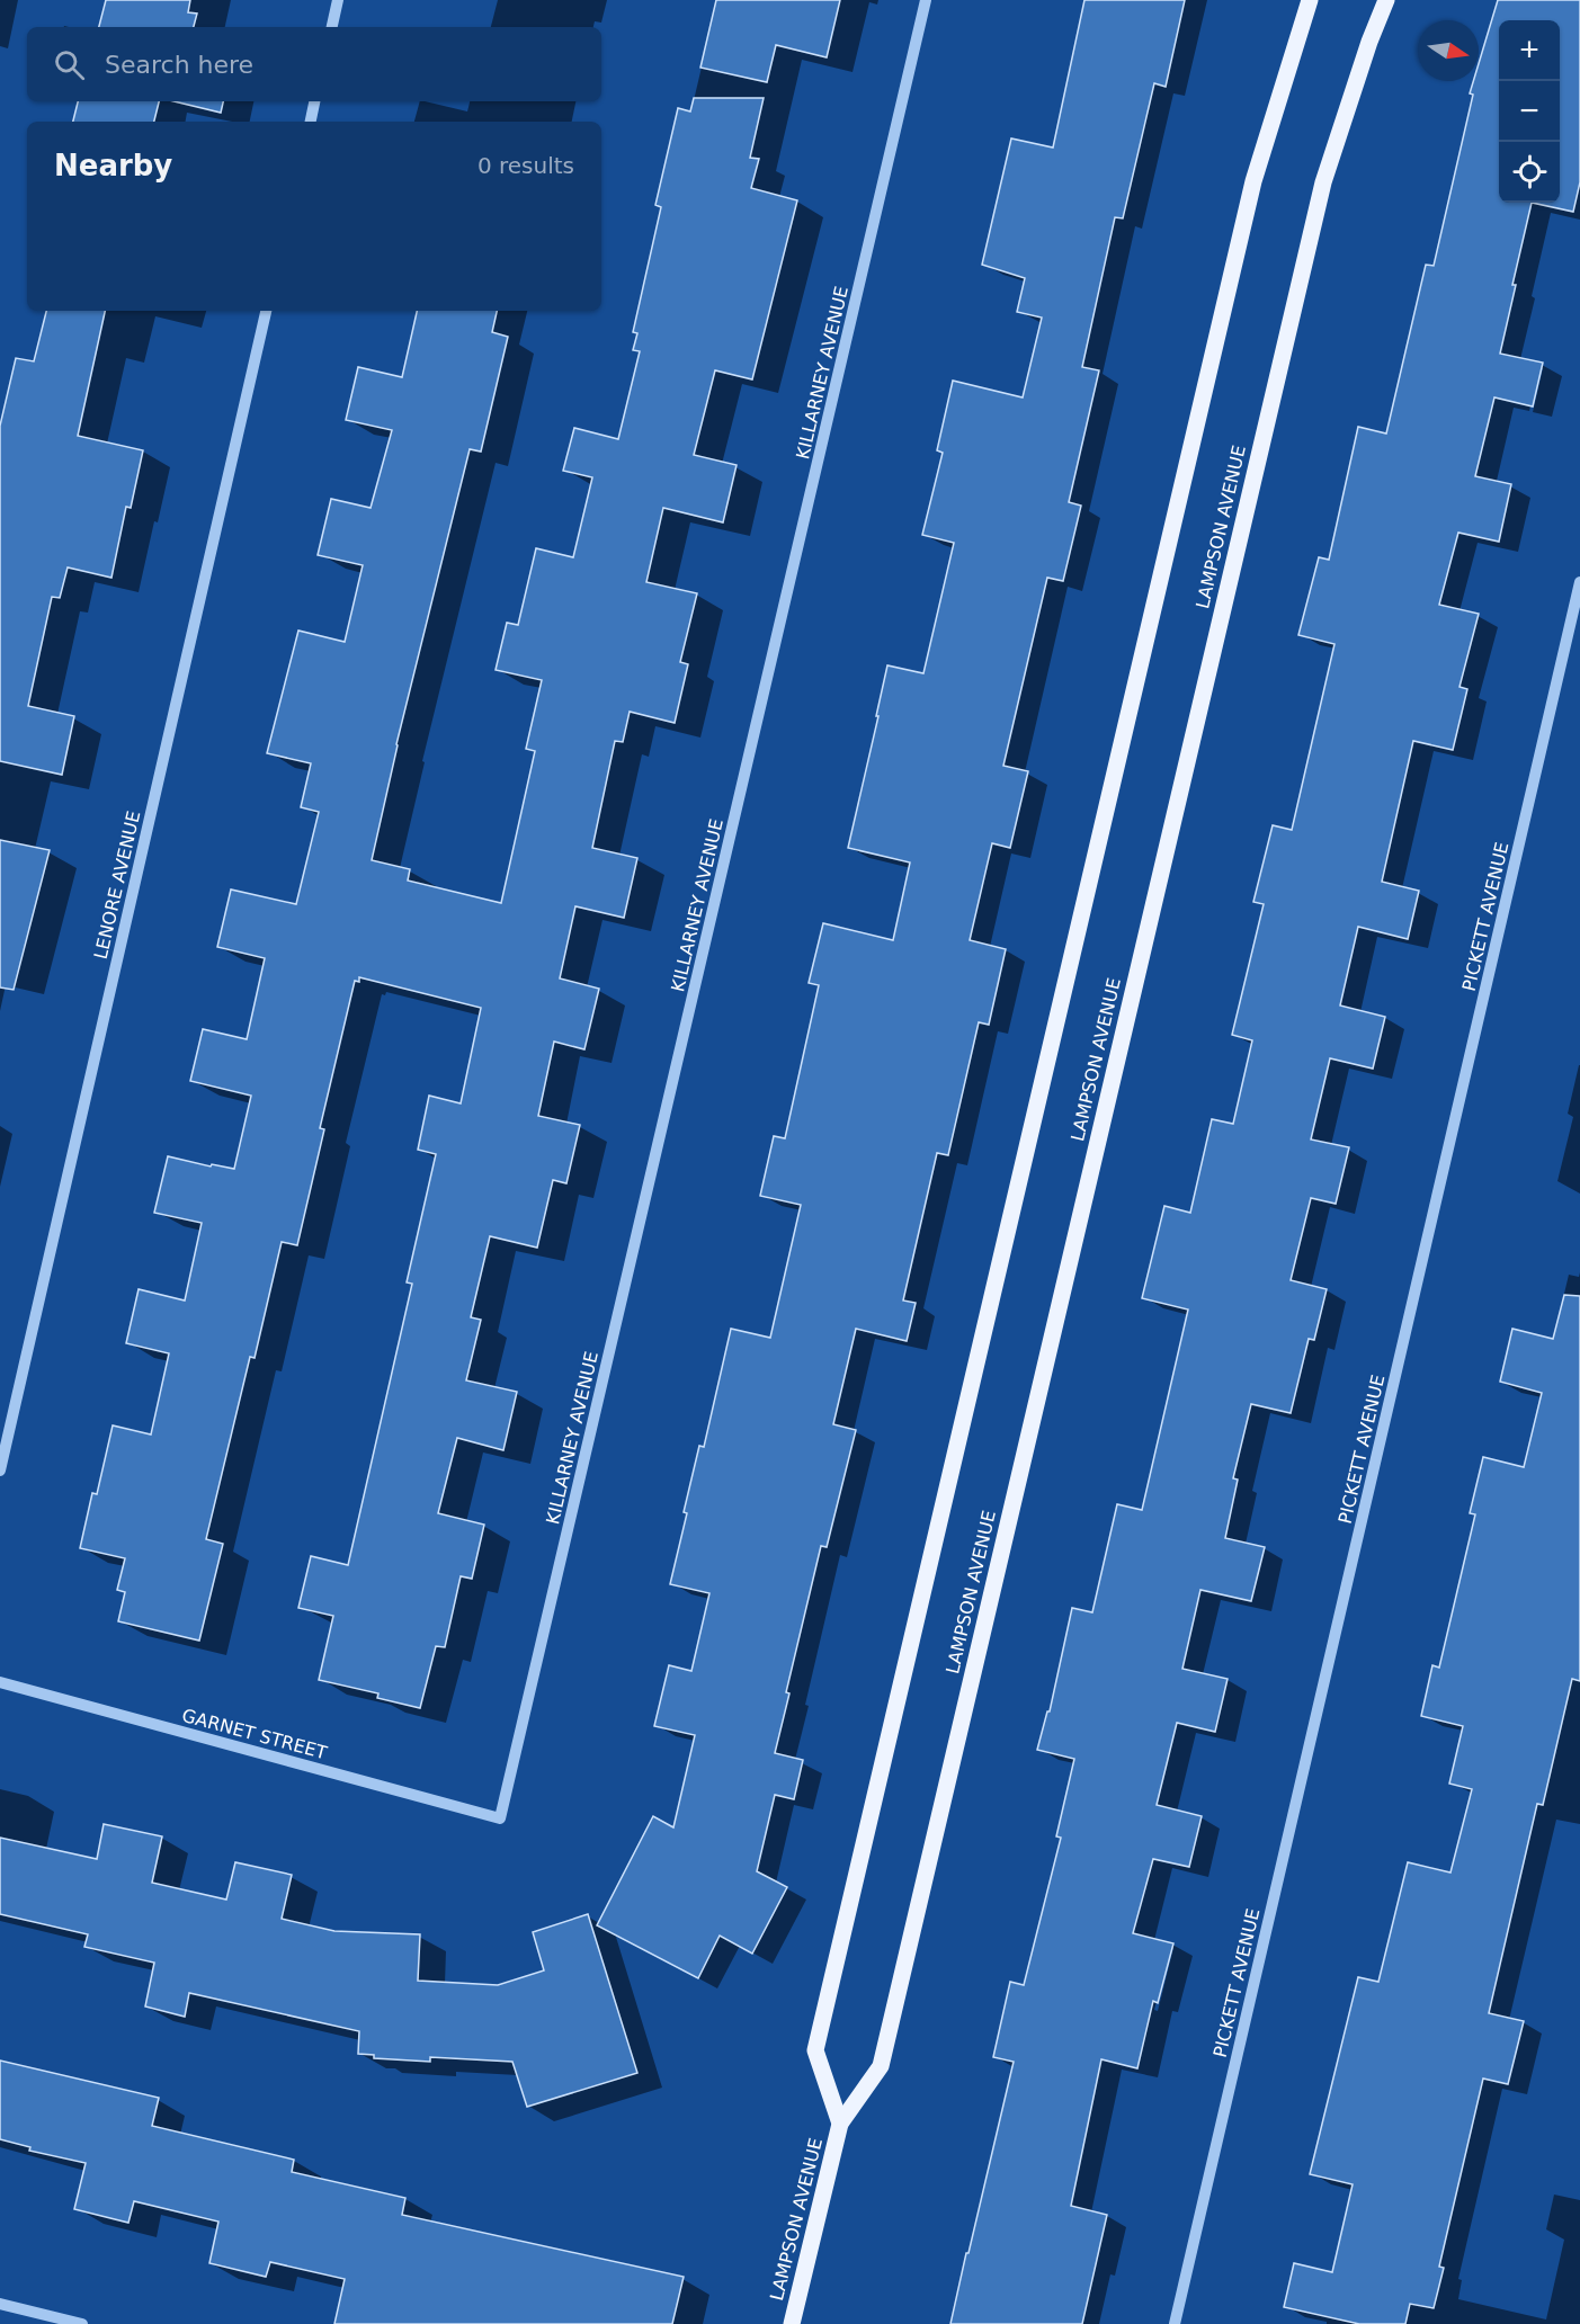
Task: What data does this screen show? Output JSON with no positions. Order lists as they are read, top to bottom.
{
  "streets": {
    "main road": ["LAMPSON AVENUE"],
    "street": [
      "KILLARNEY AVENUE",
      "LENORE AVENUE",
      "PICKETT AVENUE",
      "GARNET STREET"
    ]
  },
  "crossings": [
    ["KILLARNEY AVENUE", "GARNET STREET"]
  ],
  "north": "right",
  "page": {
    "map_buttons": ["+", "−"],
    "search": "Search here",
    "heading": ["Nearby", "0 results"]
  }
}
